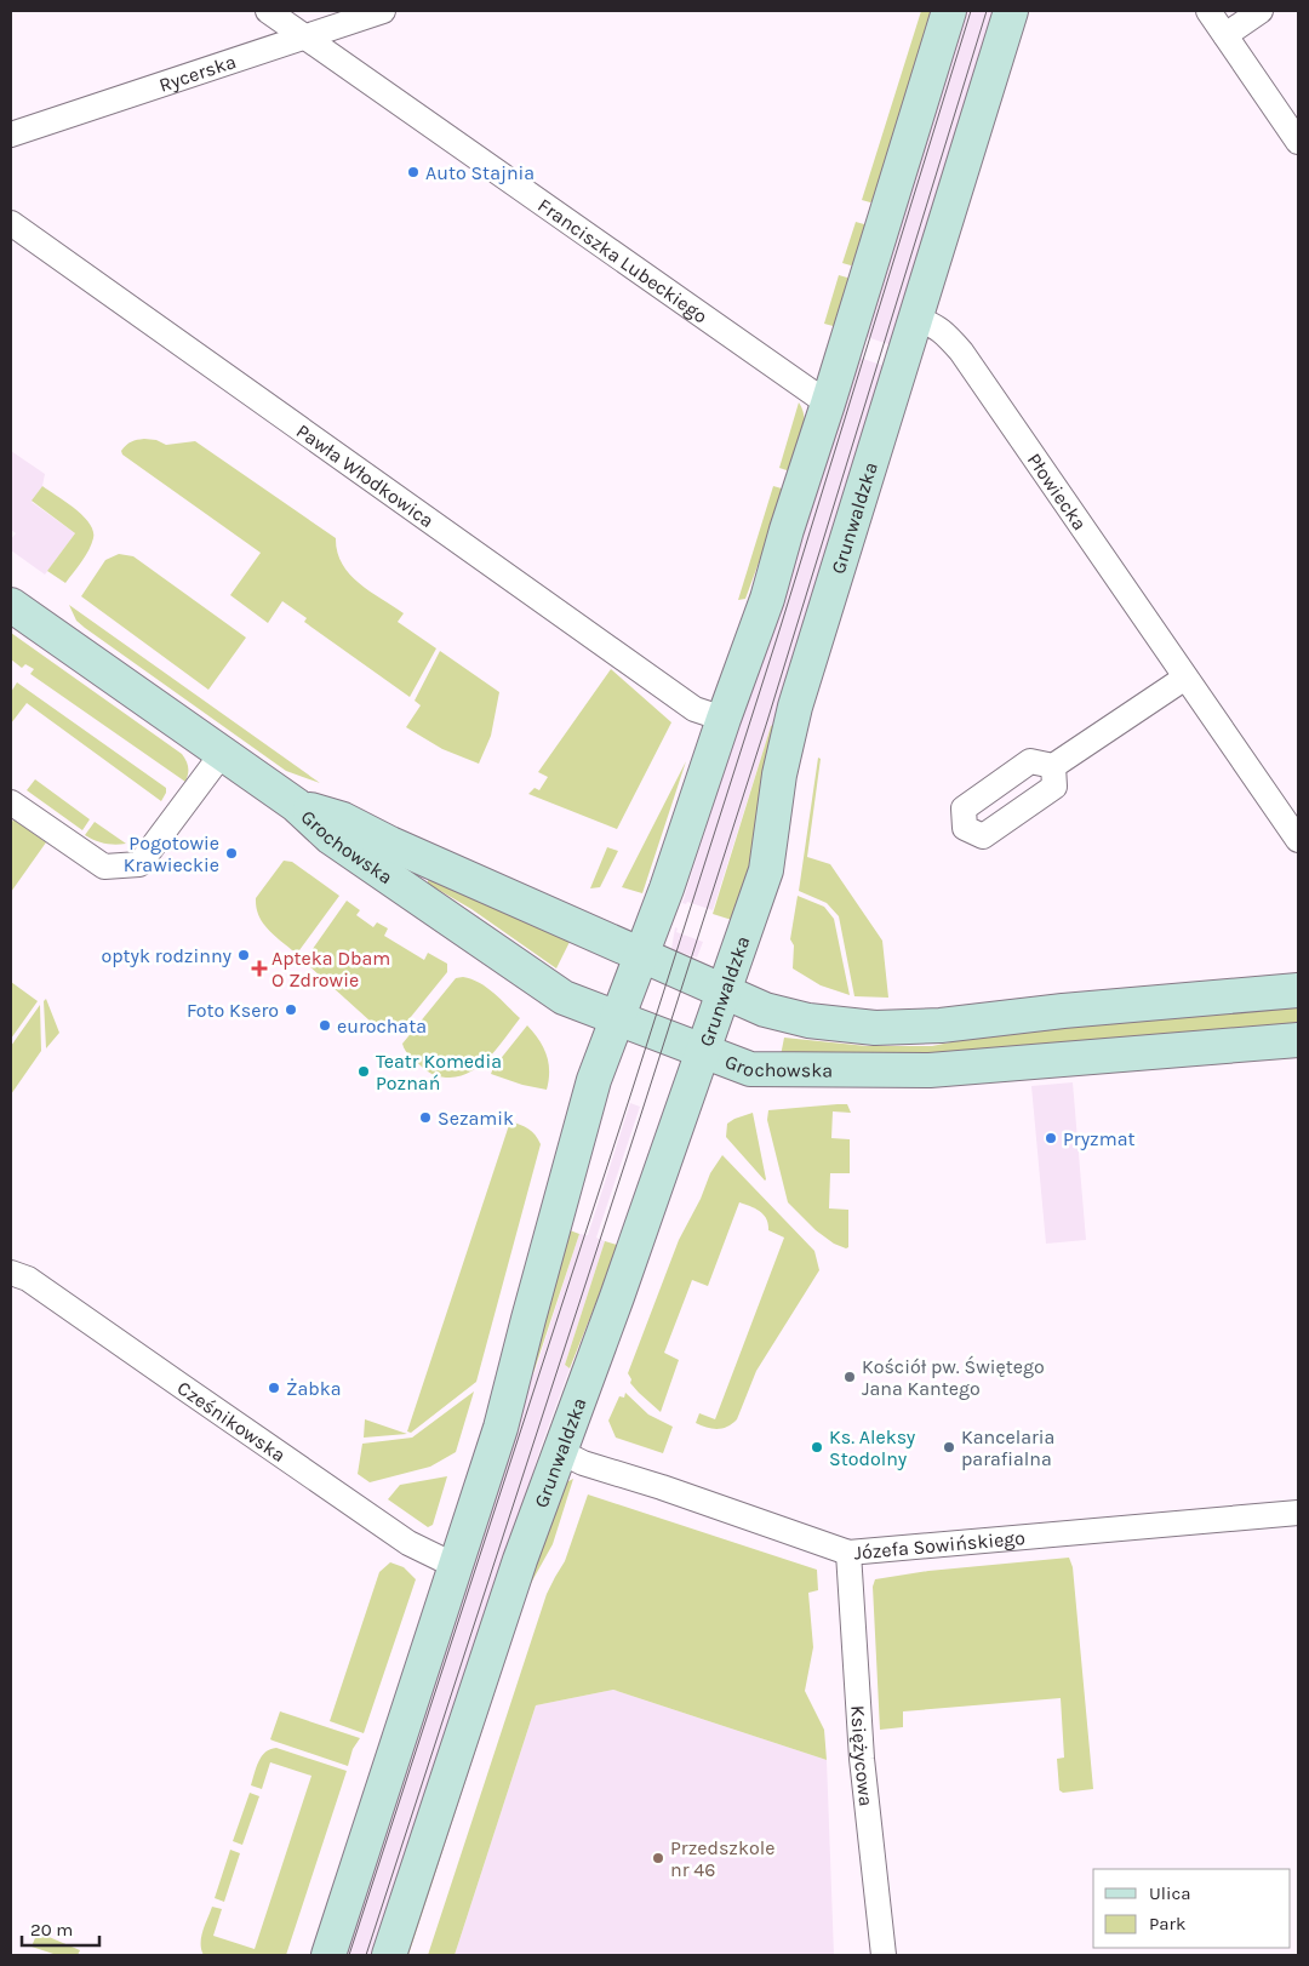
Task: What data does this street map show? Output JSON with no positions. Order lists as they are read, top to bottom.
{
  "streets": {
    "street": [
      "Rycerska",
      "Franciszka Lubeckiego",
      "Pawła Włodkowica",
      "Płowiecka",
      "Grunwaldzka",
      "Grochowska",
      "Cześnikowska",
      "Józefa Sowińskiego",
      "Księżycowa"
    ]
  },
  "crossings": [
    ["Rycerska", "Franciszka Lubeckiego"],
    ["Płowiecka", "Grunwaldzka"],
    ["Grunwaldzka", "Grochowska"],
    ["Grunwaldzka", "Józefa Sowińskiego"],
    ["Józefa Sowińskiego", "Księżycowa"]
  ],
  "places": {
    "other": [
      "Auto Stajnia",
      "Pogotowie Krawieckie",
      "optyk rodzinny",
      "Foto Ksero",
      "eurochata",
      "Teatr Komedia Poznań",
      "Sezamik",
      "Pryzmat",
      "Kościół pw. Świętego Jana Kantego",
      "Żabka",
      "Ks. Aleksy Stodolny",
      "Kancelaria parafialna",
      "Przedszkole nr 46"
    ],
    "health": ["Apteka Dbam O Zdrowie"]
  },
  "legend": ["Ulica", "Park"],
  "scale_bar": "20 m"
}
